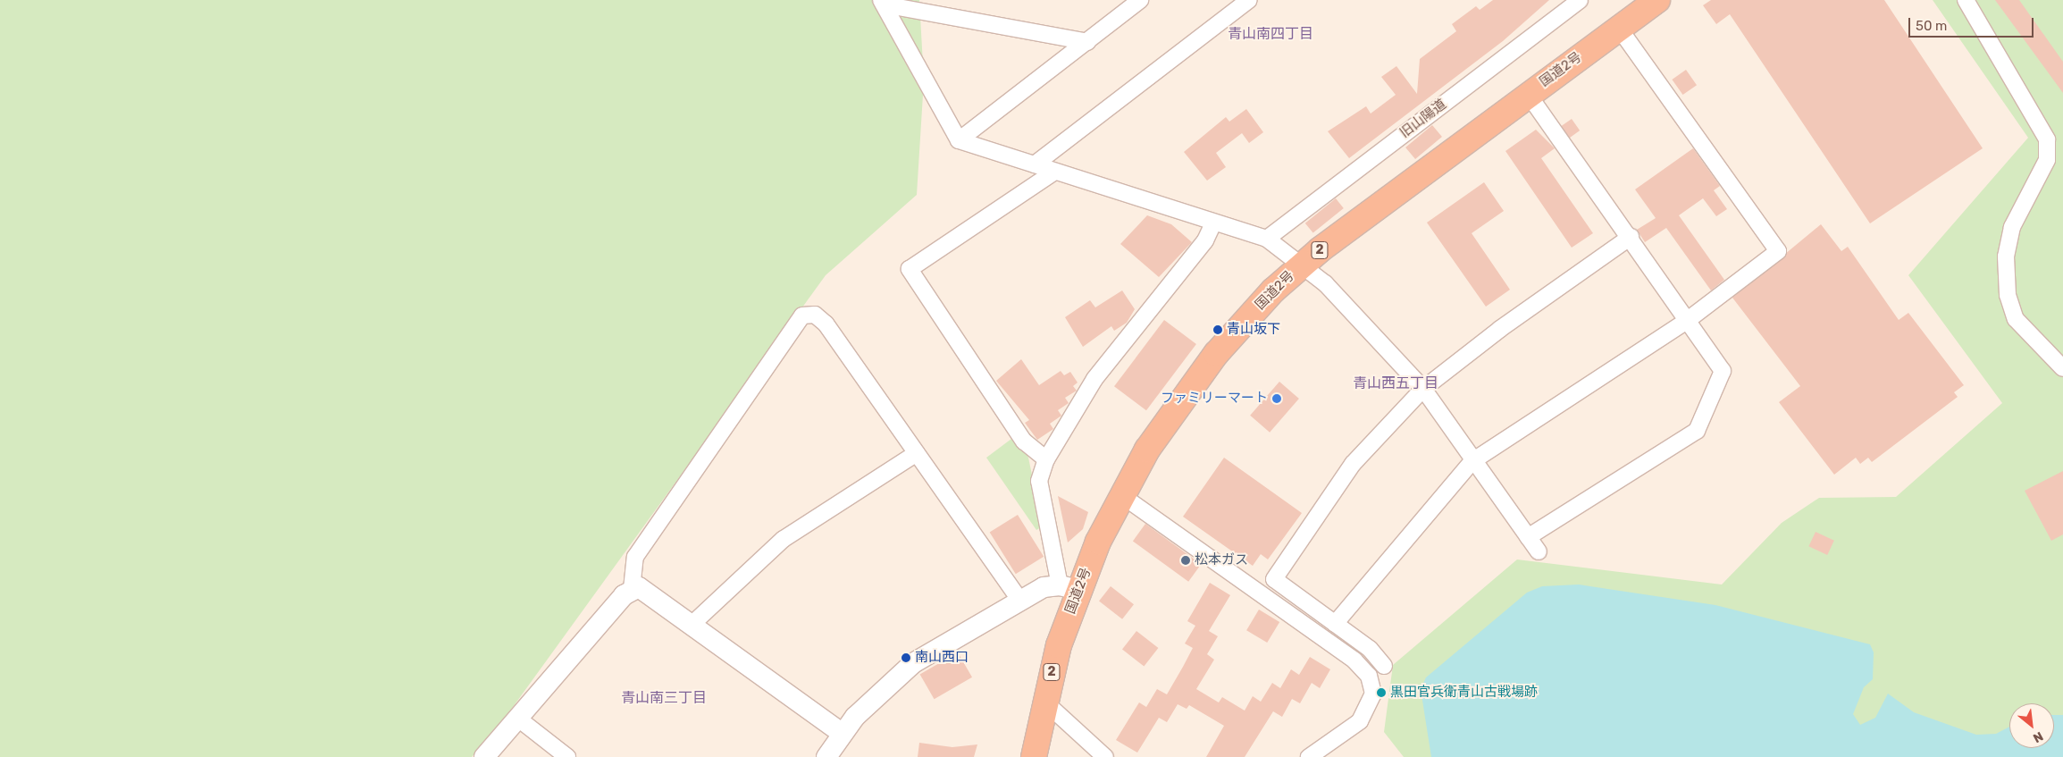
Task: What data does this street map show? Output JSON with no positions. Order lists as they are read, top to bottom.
{
  "streets": {
    "highway": ["国道2号", "2"],
    "street": ["旧山陽道"]
  },
  "districts": ["青山南四丁目", "青山西五丁目", "青山南三丁目"],
  "places": [
    "青山坂下",
    "ファミリーマート",
    "松本ガス",
    "南山西口",
    "黒田官兵衛青山古戦場跡"
  ],
  "scale_bar": "50 m",
  "north": "bottom right"
}
